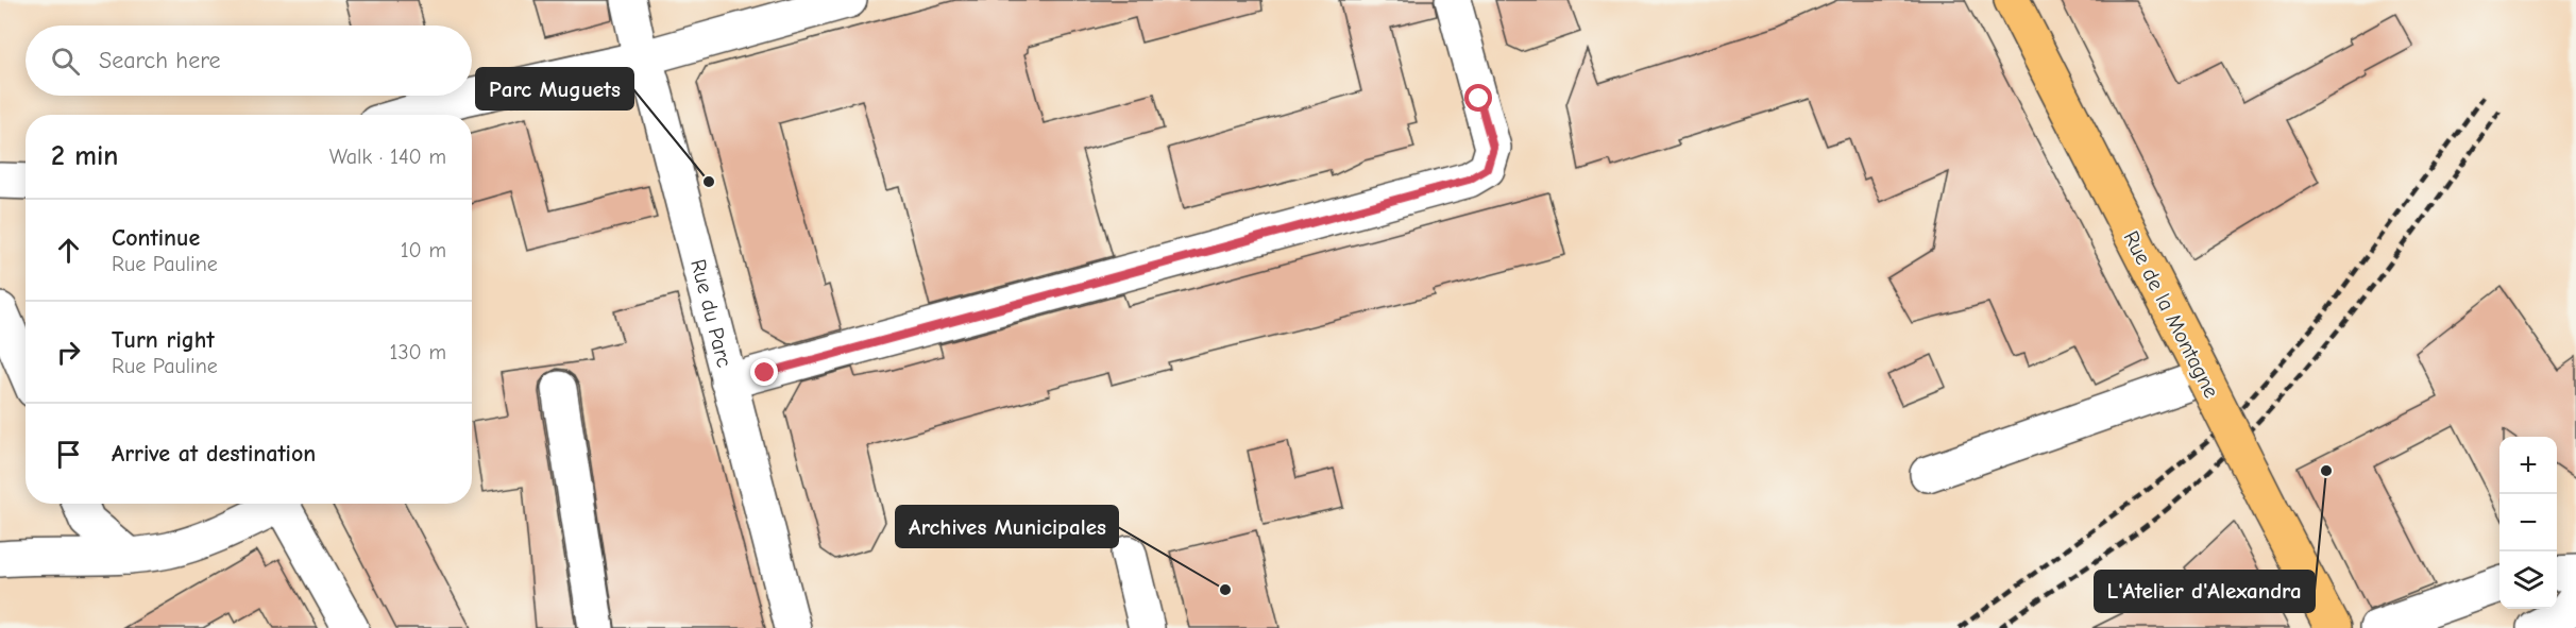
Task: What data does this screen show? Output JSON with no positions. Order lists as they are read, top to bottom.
{
  "streets": {
    "main road": ["Rue de la Montagne"],
    "street": ["Rue du Parc"]
  },
  "places": ["Parc Muguets", "L'Atelier d'Alexandra", "Archives Municipales"],
  "page": {
    "search": "Search here",
    "heading": ["2 min", "Walk · 140 m"],
    "list": [
      ["Continue", "Rue Pauline", "10 m"],
      ["Turn right", "Rue Pauline", "130 m"],
      "Arrive at destination"
    ],
    "map_buttons": ["+", "−"]
  }
}
